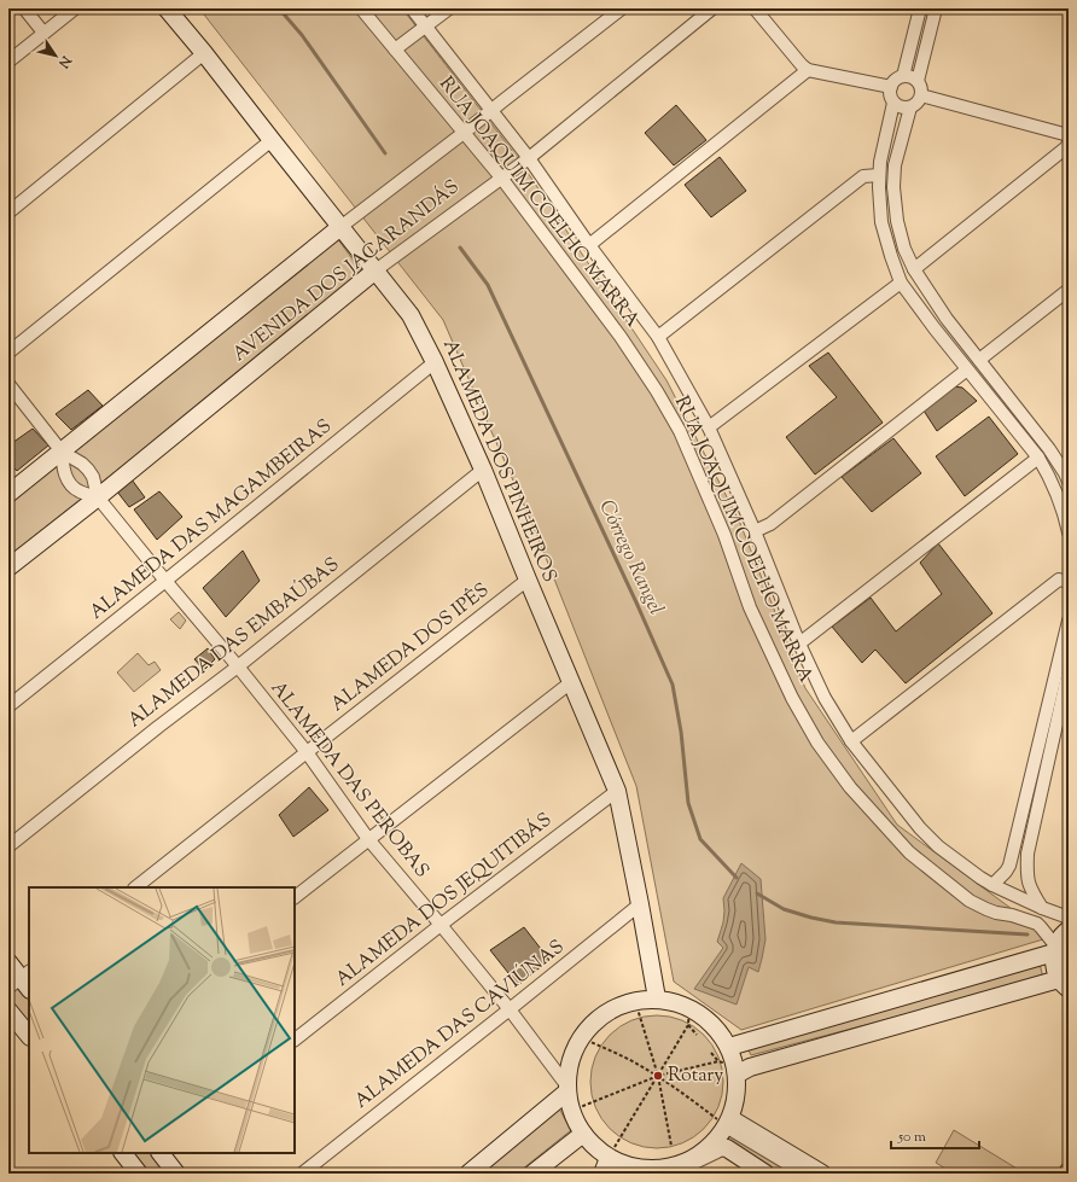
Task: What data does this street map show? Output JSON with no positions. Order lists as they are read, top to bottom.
{
  "streets": {
    "street": [
      "RUA JOAQUIM COELHO MARRA",
      "AVENIDA DOS JACARANDÁS",
      "ALAMEDA DOS PINHEIROS",
      "ALAMEDA DAS MAGAMBEIRAS",
      "ALAMEDA DAS EMBAÚBAS",
      "ALAMEDA DOS IPÊS",
      "ALAMEDA DAS PEROBAS",
      "ALAMEDA DOS JEQUITIBÁS",
      "ALAMEDA DAS CAVIÚNAS"
    ]
  },
  "crossings": [
    ["RUA JOAQUIM COELHO MARRA", "AVENIDA DOS JACARANDÁS"],
    ["AVENIDA DOS JACARANDÁS", "ALAMEDA DOS PINHEIROS"],
    ["AVENIDA DOS JACARANDÁS", "ALAMEDA DAS PEROBAS"],
    ["ALAMEDA DOS PINHEIROS", "ALAMEDA DAS MAGAMBEIRAS"],
    ["ALAMEDA DOS PINHEIROS", "ALAMEDA DAS EMBAÚBAS"],
    ["ALAMEDA DOS PINHEIROS", "ALAMEDA DOS IPÊS"],
    ["ALAMEDA DOS PINHEIROS", "ALAMEDA DOS JEQUITIBÁS"],
    ["ALAMEDA DOS PINHEIROS", "ALAMEDA DAS CAVIÚNAS"],
    ["ALAMEDA DAS MAGAMBEIRAS", "ALAMEDA DAS PEROBAS"],
    ["ALAMEDA DAS EMBAÚBAS", "ALAMEDA DAS PEROBAS"],
    ["ALAMEDA DOS IPÊS", "ALAMEDA DAS PEROBAS"],
    ["ALAMEDA DAS PEROBAS", "ALAMEDA DOS JEQUITIBÁS"],
    ["ALAMEDA DAS PEROBAS", "ALAMEDA DAS CAVIÚNAS"]
  ],
  "water": ["Córrego Rangel"],
  "places": ["Rotary"],
  "scale_bar": "50 m",
  "north": "bottom right"
}
